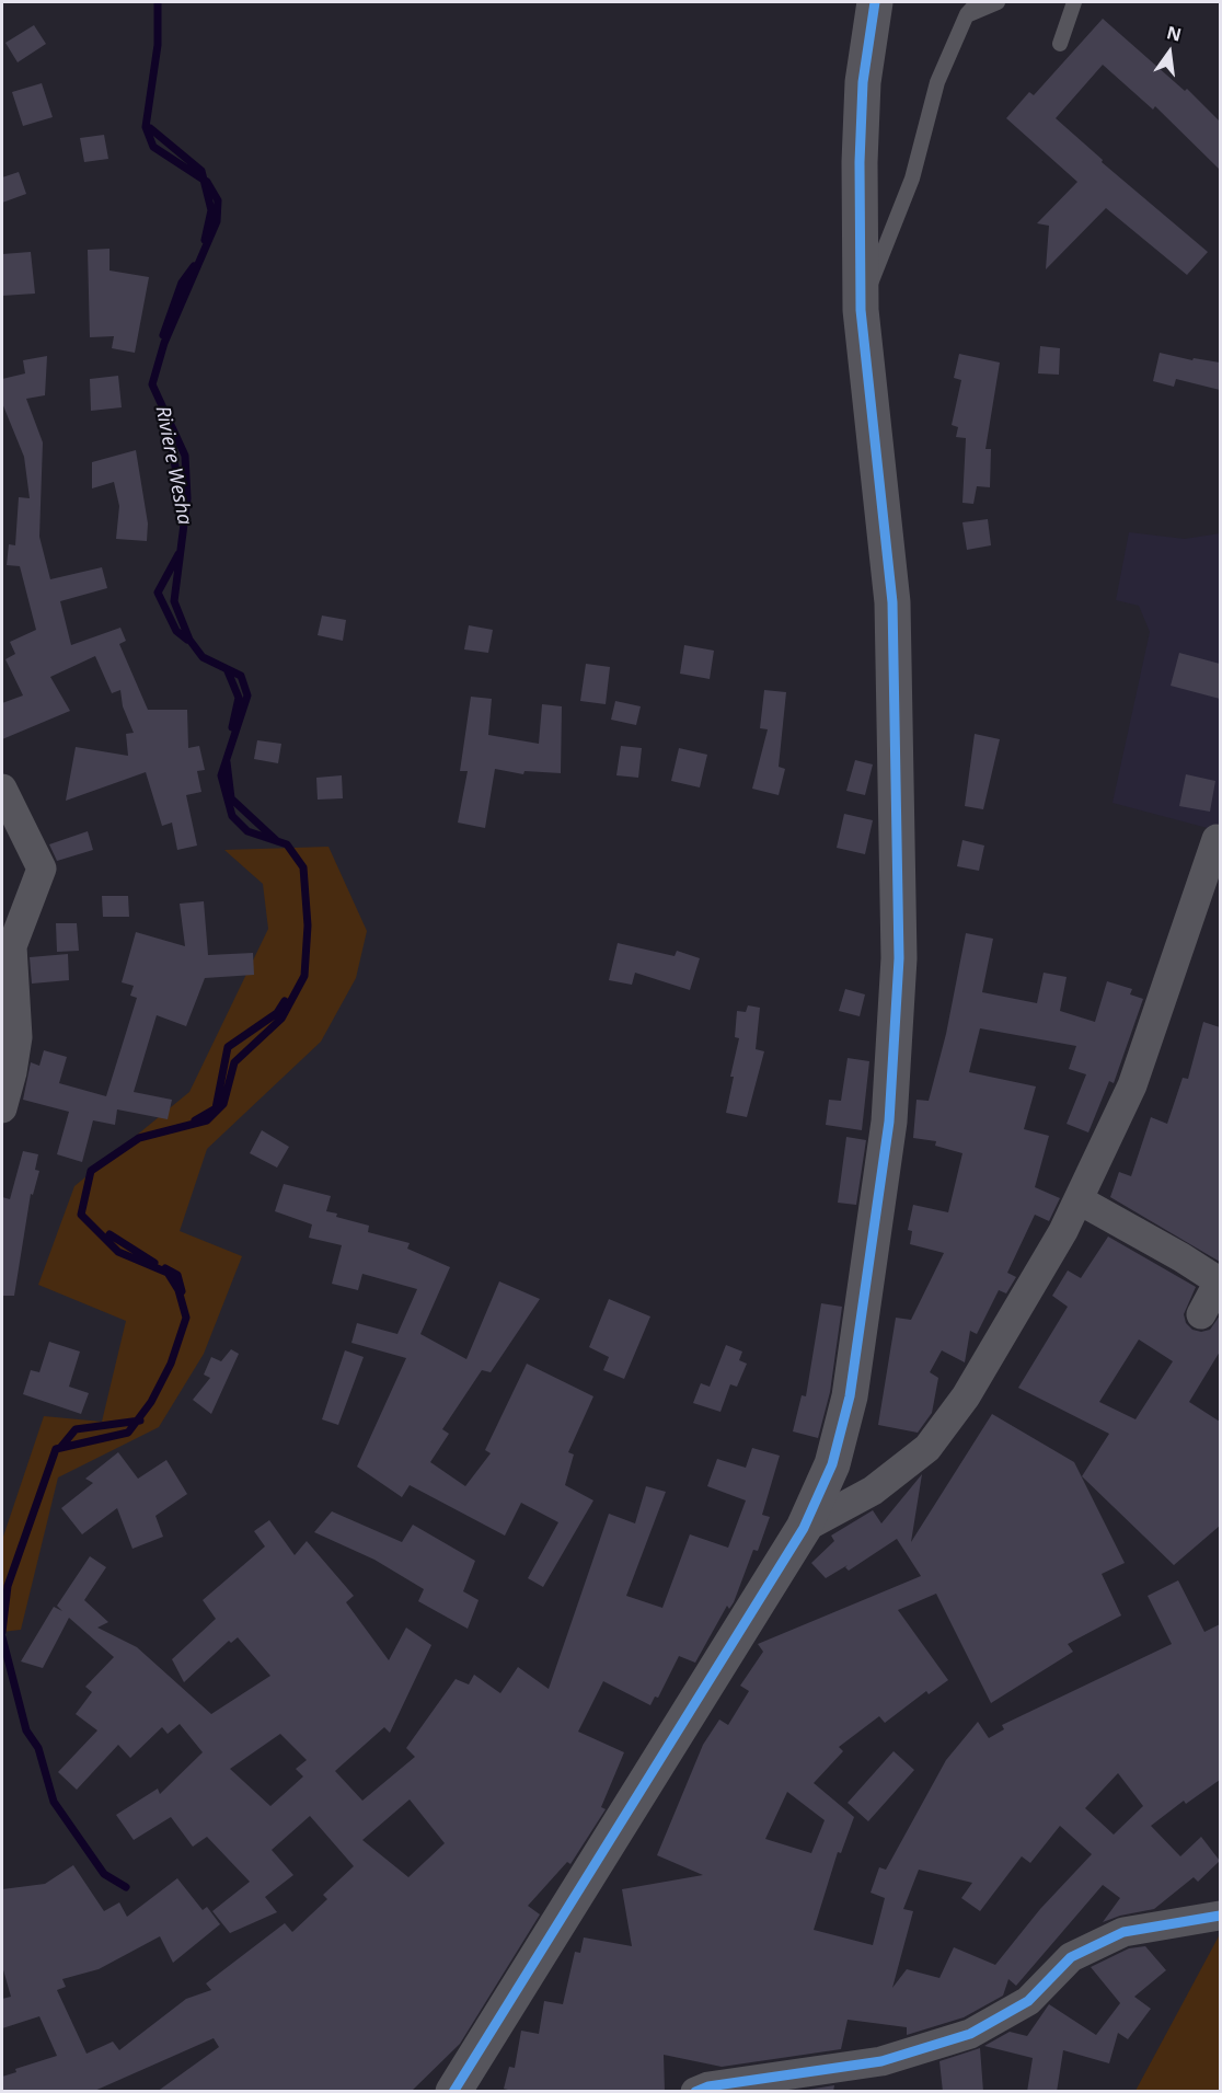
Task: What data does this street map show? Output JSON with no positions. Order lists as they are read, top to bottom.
{
  "water": ["Riviere Wesha"],
  "north": "top"
}
